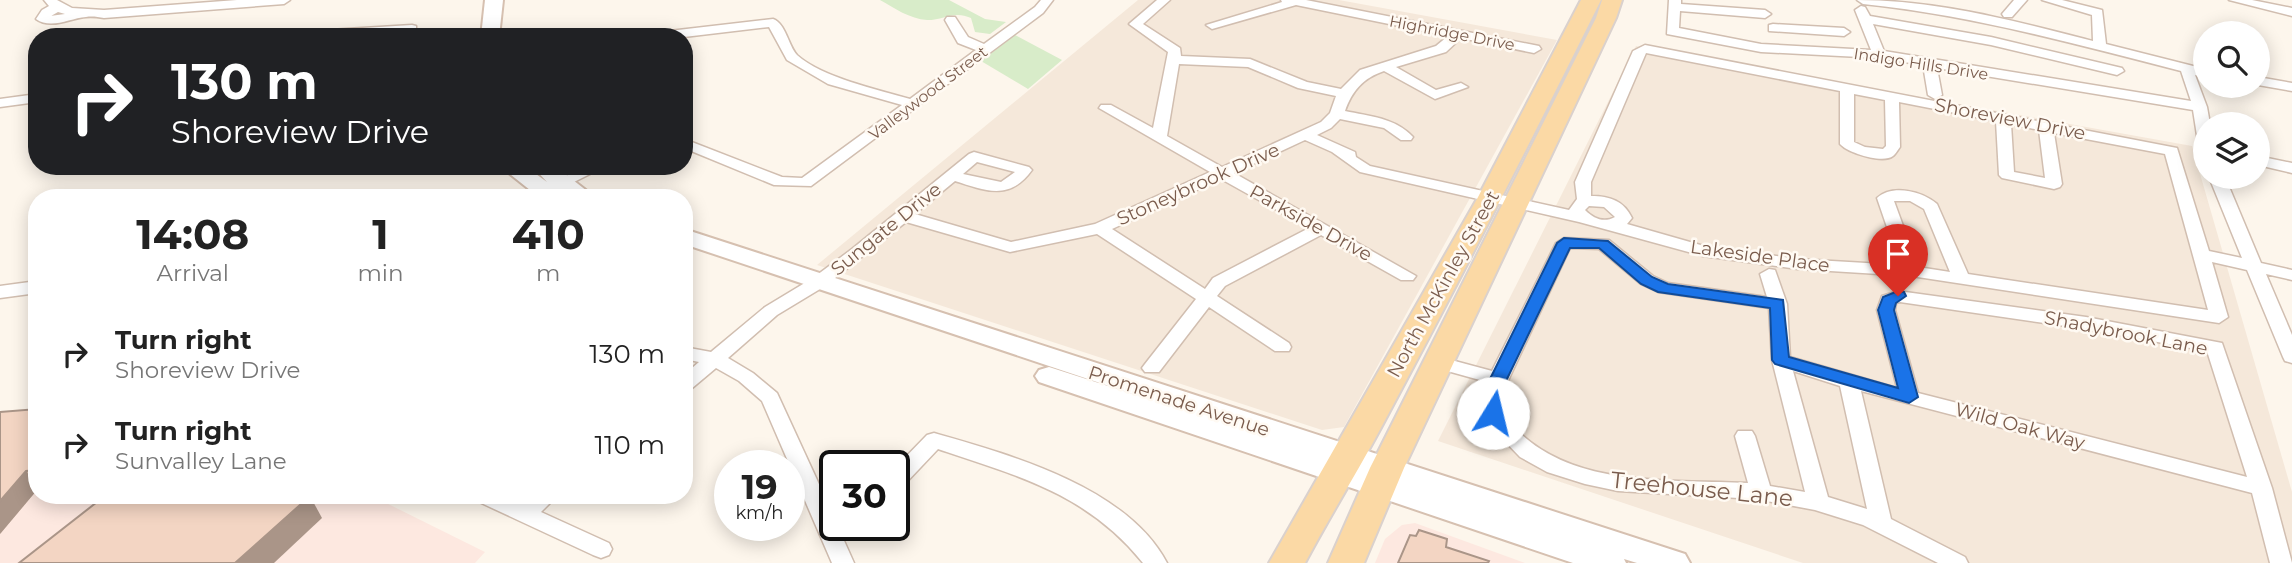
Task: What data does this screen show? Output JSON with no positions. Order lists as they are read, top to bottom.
{
  "streets": {
    "main road": ["North McKinley Street", "Promenade Avenue"],
    "street": [
      "Highridge Drive",
      "Indigo Hills Drive",
      "Valleywood Street",
      "Shoreview Drive",
      "Stoneybrook Drive",
      "Parkside Drive",
      "Sungate Drive",
      "Lakeside Place",
      "Shadybrook Lane",
      "Wild Oak Way",
      "Treehouse Lane"
    ]
  },
  "crossings": [
    ["Shoreview Drive", "Lakeside Place"],
    ["Stoneybrook Drive", "Parkside Drive"],
    ["Stoneybrook Drive", "Sungate Drive"],
    ["Stoneybrook Drive", "Lakeside Place"],
    ["Sungate Drive", "Promenade Avenue"],
    ["Lakeside Place", "North McKinley Street"],
    ["North McKinley Street", "Promenade Avenue"],
    ["Shadybrook Lane", "Wild Oak Way"]
  ],
  "page": {
    "turn": ["130 m", "Shoreview Drive"],
    "eta": [
      "14:08",
      "Arrival",
      "1",
      "min",
      "410",
      "m"
    ],
    "list": [
      {
        "name": "Turn right",
        "note": "Shoreview Drive",
        "value": "130 m"
      },
      {
        "name": "Turn right",
        "note": "Sunvalley Lane",
        "value": "110 m"
      }
    ],
    "speed": "19 km/h",
    "limit": "30"
  }
}
